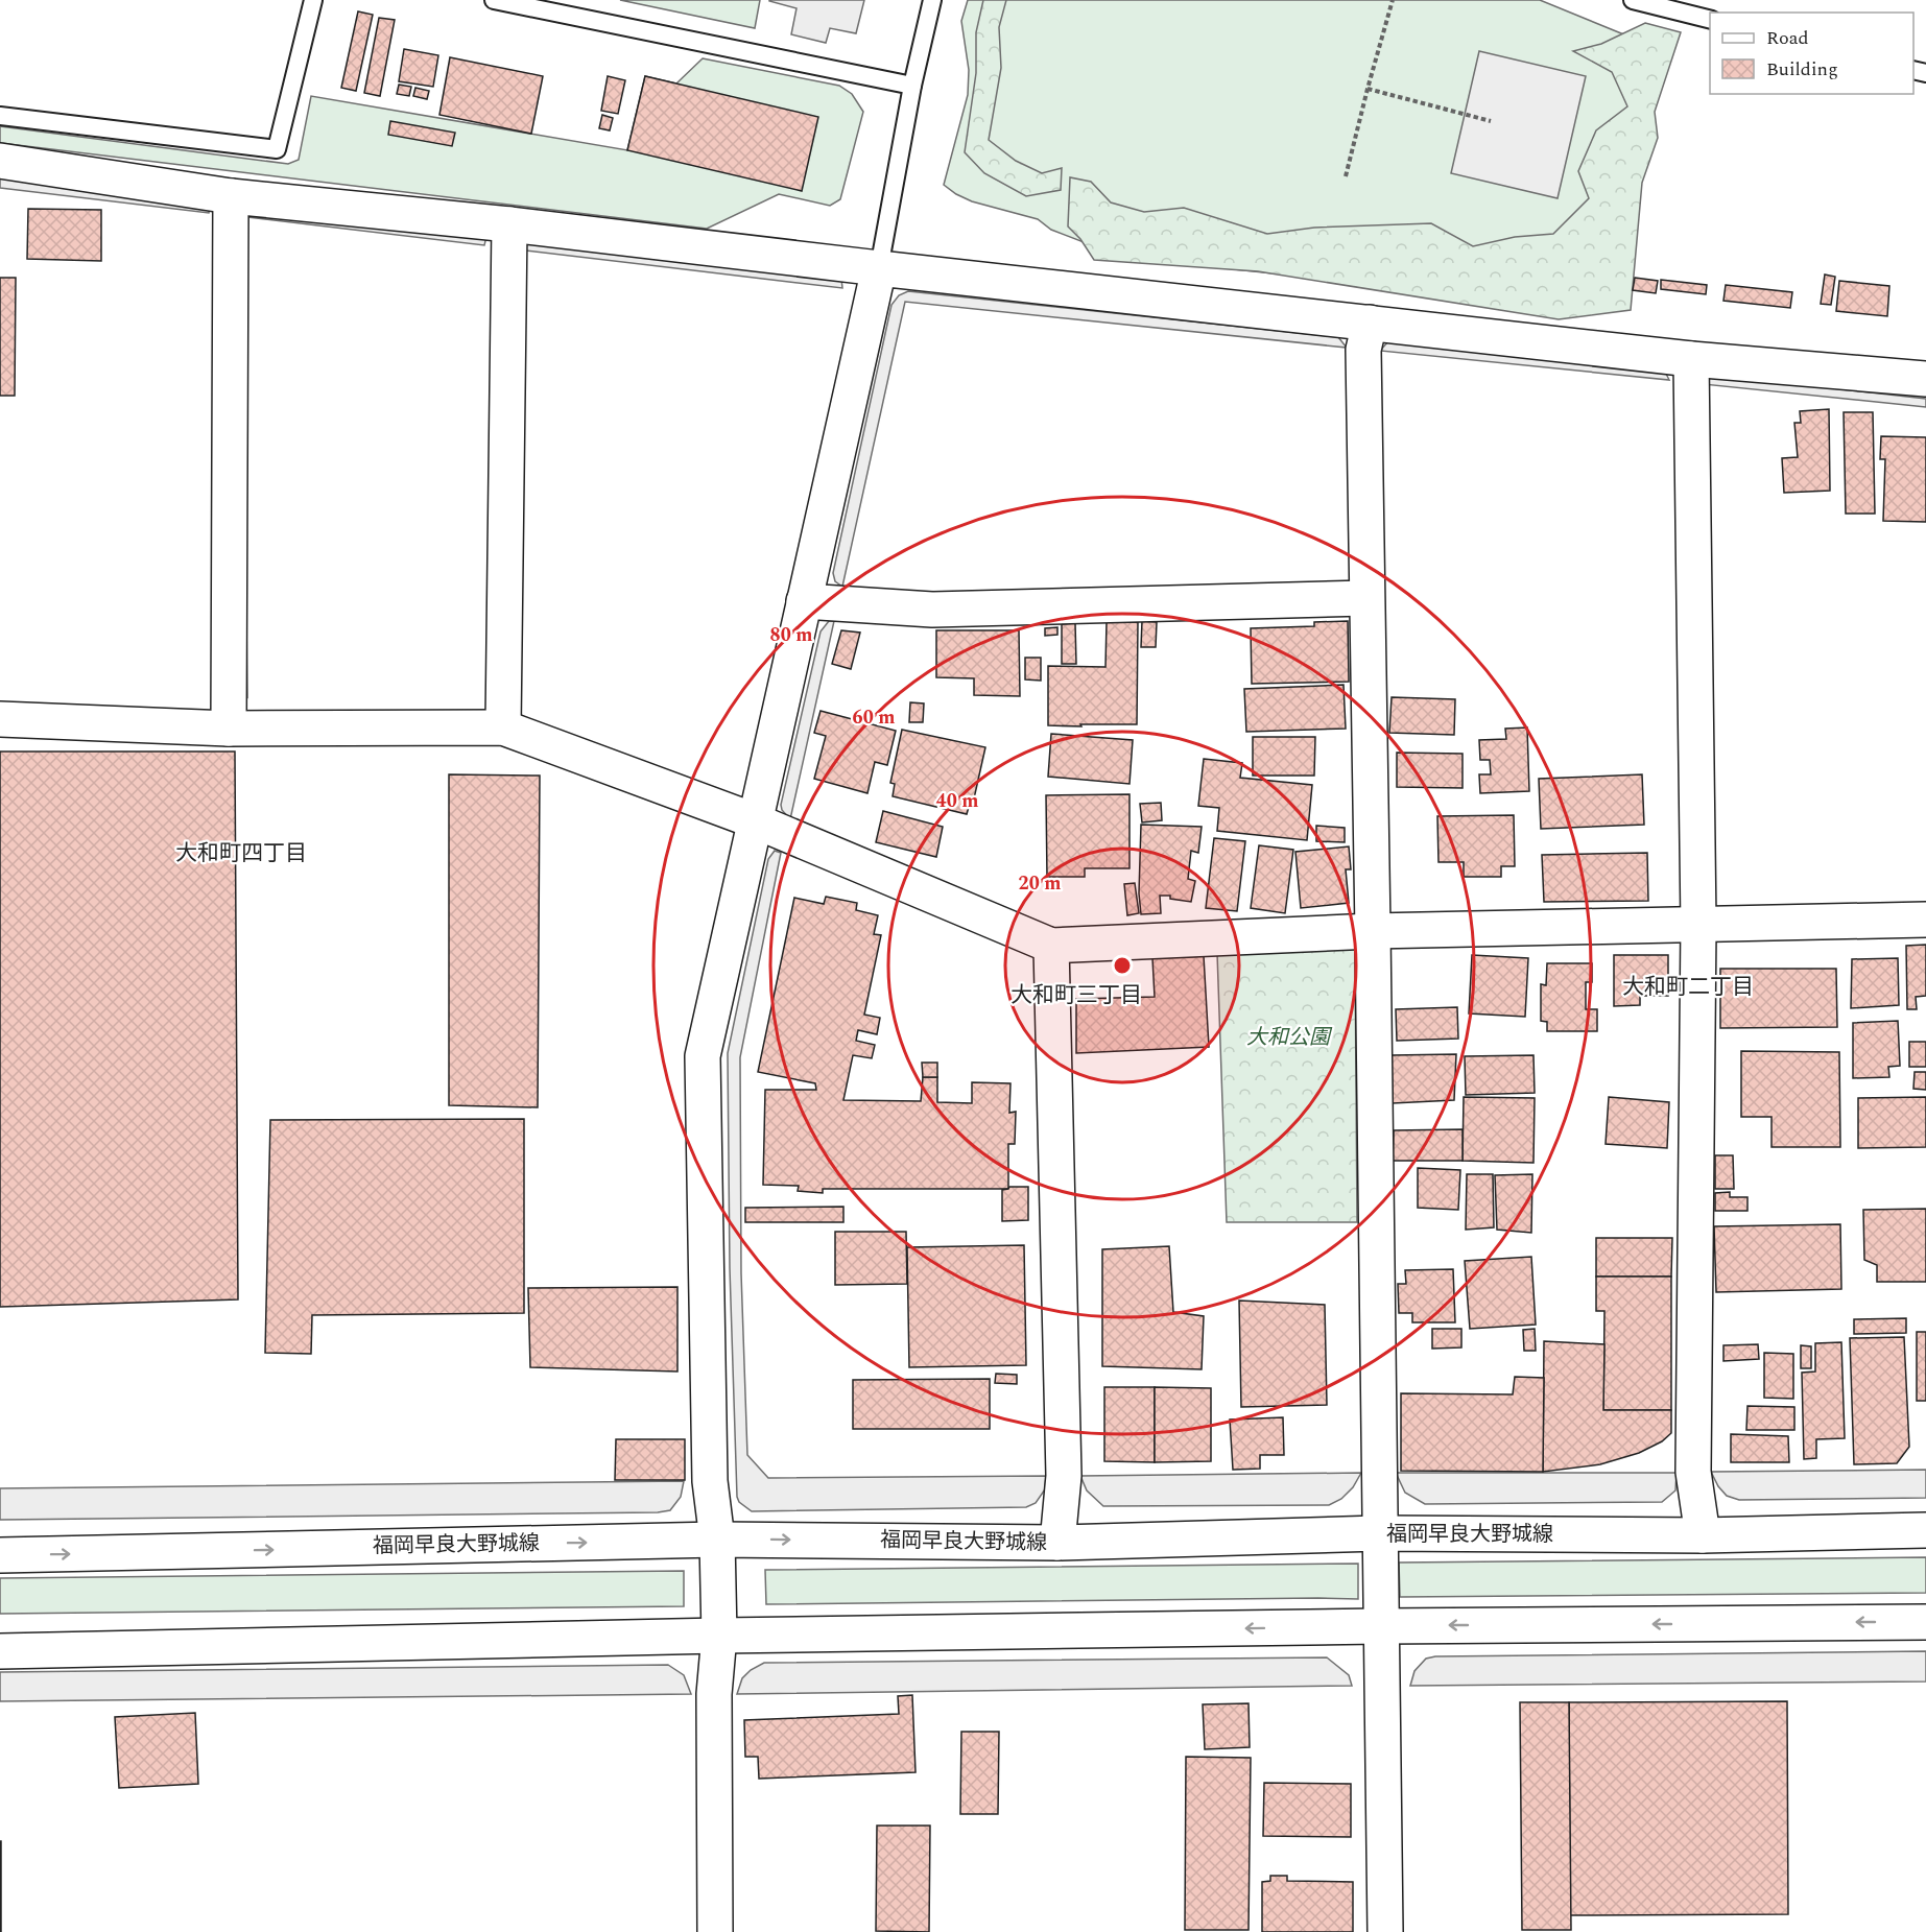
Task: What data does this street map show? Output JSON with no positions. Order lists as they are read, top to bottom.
{
  "streets": {
    "street": ["福岡早良大野城線"]
  },
  "districts": ["大和町四丁目", "大和町二丁目", "大和町三丁目"],
  "parks": ["大和公園"],
  "legend": ["Road", "Building"],
  "rings": [
    "80 m",
    "60 m",
    "40 m",
    "20 m"
  ]
}
